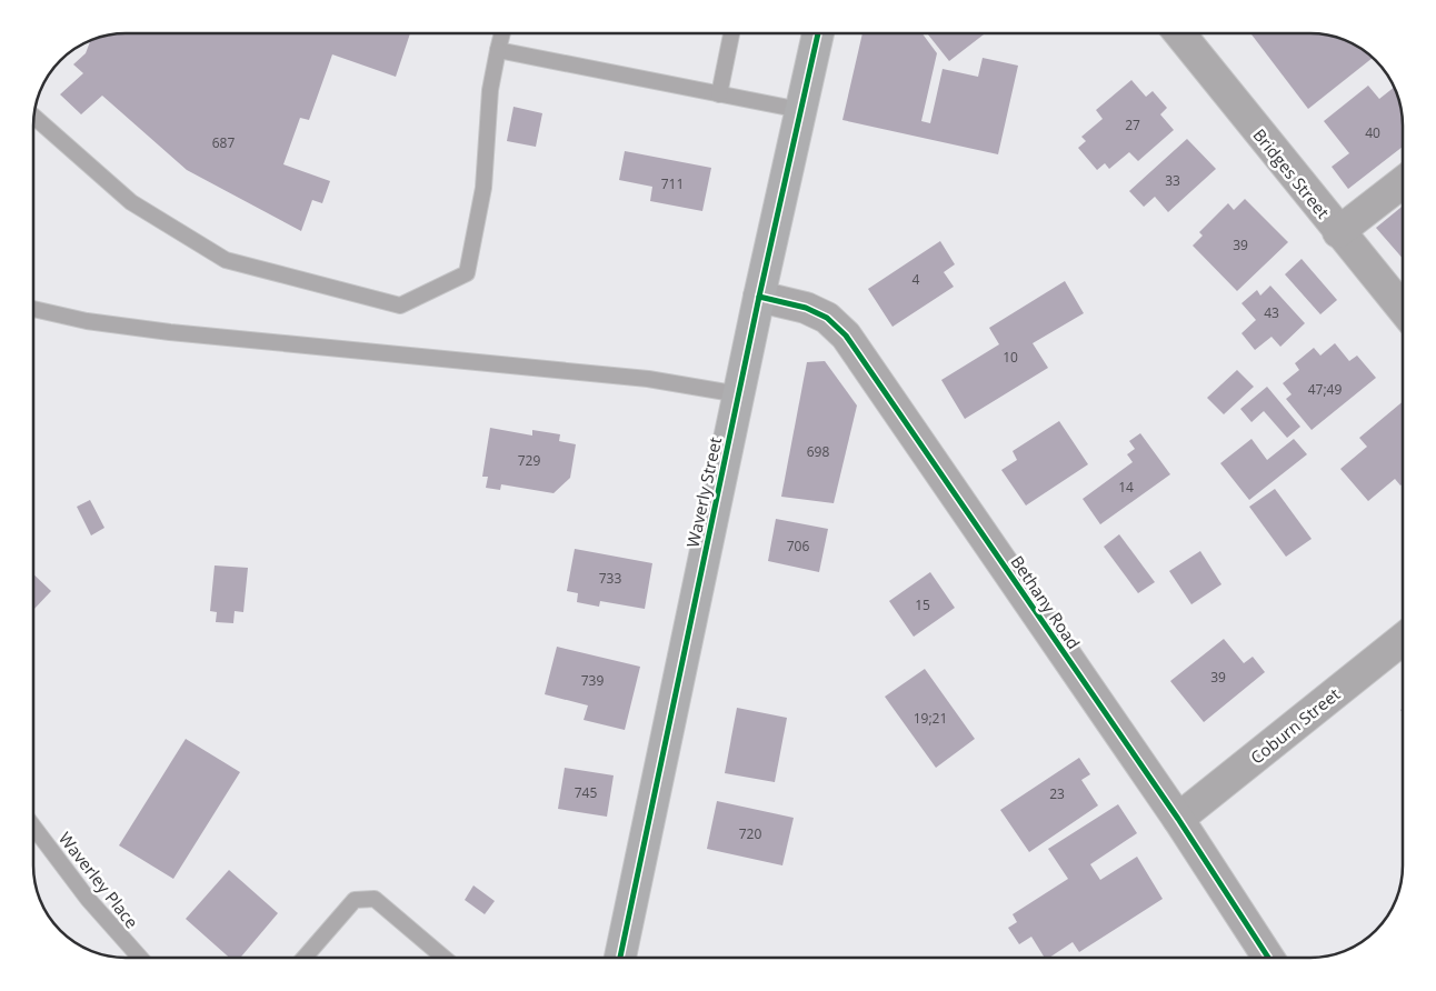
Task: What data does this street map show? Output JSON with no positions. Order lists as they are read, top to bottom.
{
  "streets": {
    "main road": ["Waverly Street"],
    "street": ["Bridges Street", "Bethany Road", "Coburn Street"],
    "lane": ["Waverley Place"]
  },
  "crossings": [
    ["Waverly Street", "Bethany Road"],
    ["Bethany Road", "Coburn Street"]
  ],
  "house_numbers": [
    "27",
    "40",
    "687",
    "33",
    "711",
    "39",
    "4",
    "43",
    "10",
    "47;49",
    "698",
    "729",
    "14",
    "706",
    "733",
    "15",
    "39",
    "739",
    "19;21",
    "745",
    "23",
    "720"
  ]
}
